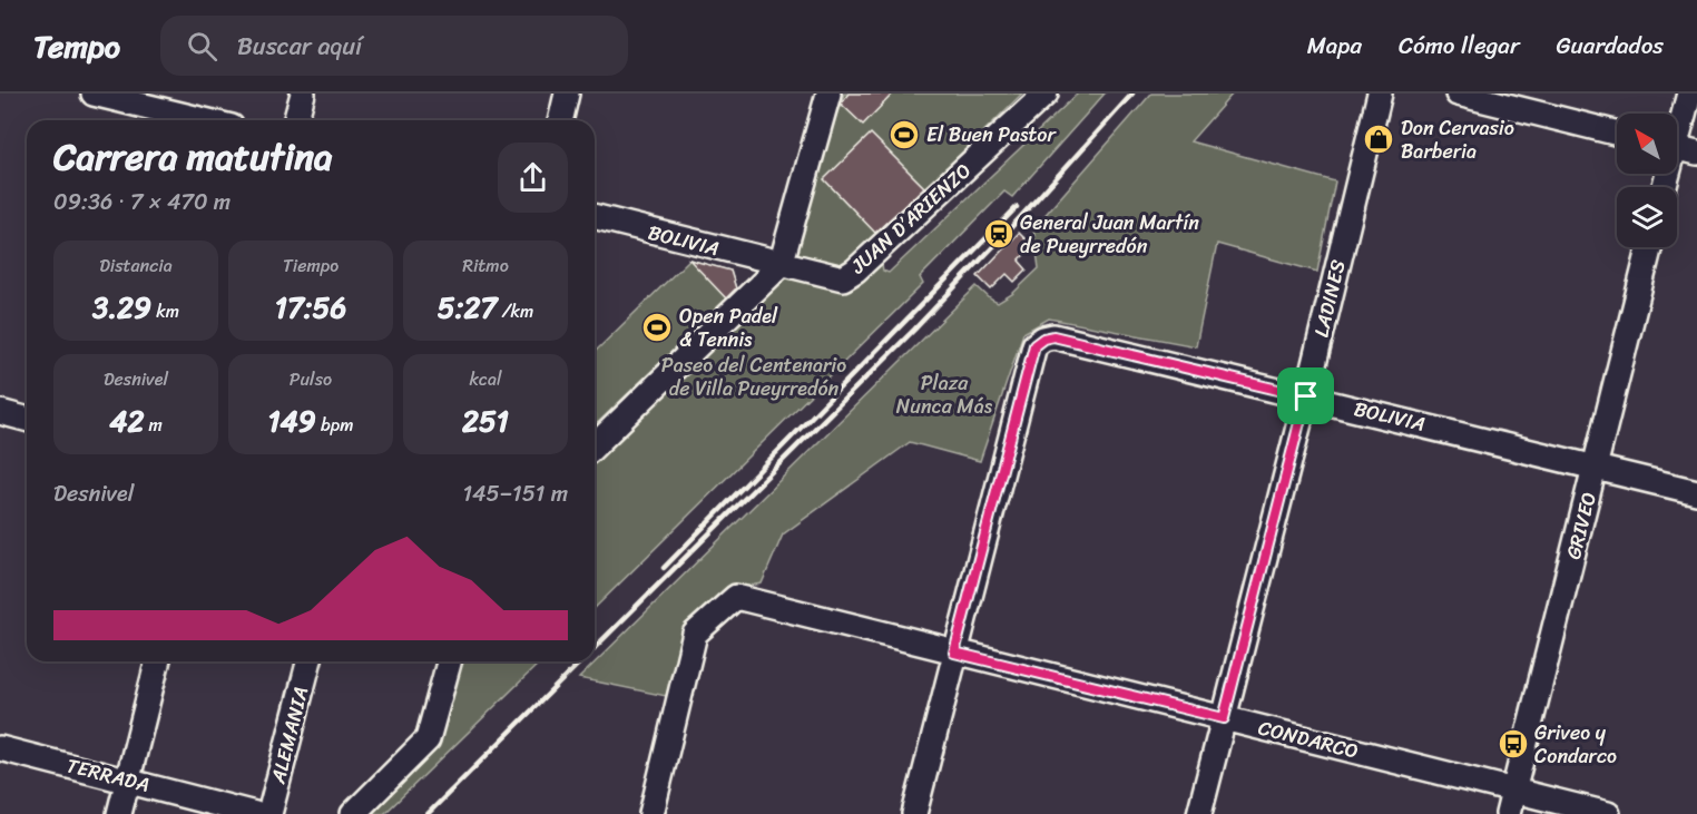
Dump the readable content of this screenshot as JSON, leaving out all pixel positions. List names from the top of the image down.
{
  "streets": {
    "street": [
      "JUAN D’ARIENZO",
      "BOLIVIA",
      "LADINES",
      "GRIVEO",
      "ALEMANIA",
      "CONDARCO",
      "TERRADA"
    ]
  },
  "crossings": [
    ["JUAN D’ARIENZO", "BOLIVIA"],
    ["BOLIVIA", "LADINES"],
    ["BOLIVIA", "GRIVEO"],
    ["BOLIVIA", "CONDARCO"],
    ["LADINES", "CONDARCO"],
    ["GRIVEO", "CONDARCO"]
  ],
  "parks": ["Paseo del Centenario de Villa Pueyrredón", "Plaza Nunca Más"],
  "places": {
    "sports": ["El Buen Pastor", "Open Padel & Tennis"],
    "shop": ["Don Cervasio Barberia"],
    "station": ["General Juan Martín de Pueyrredón"],
    "bus stop": ["Griveo y Condarco"]
  },
  "north": "top left",
  "page": {
    "header": "Tempo",
    "search": "Buscar aquí",
    "nav": ["Mapa", "Cómo llegar", "Guardados"],
    "heading": ["Carrera matutina", "09:36 · 7 × 470 m"],
    "stats": [
      ["Distancia", "3.29 km"],
      ["Tiempo", "17:56"],
      ["Ritmo", "5:27 /km"],
      ["Desnivel", "42 m"],
      ["Pulso", "149 bpm"],
      ["kcal", "251"]
    ],
    "chart": ["Desnivel", "145–151 m"]
  }
}
